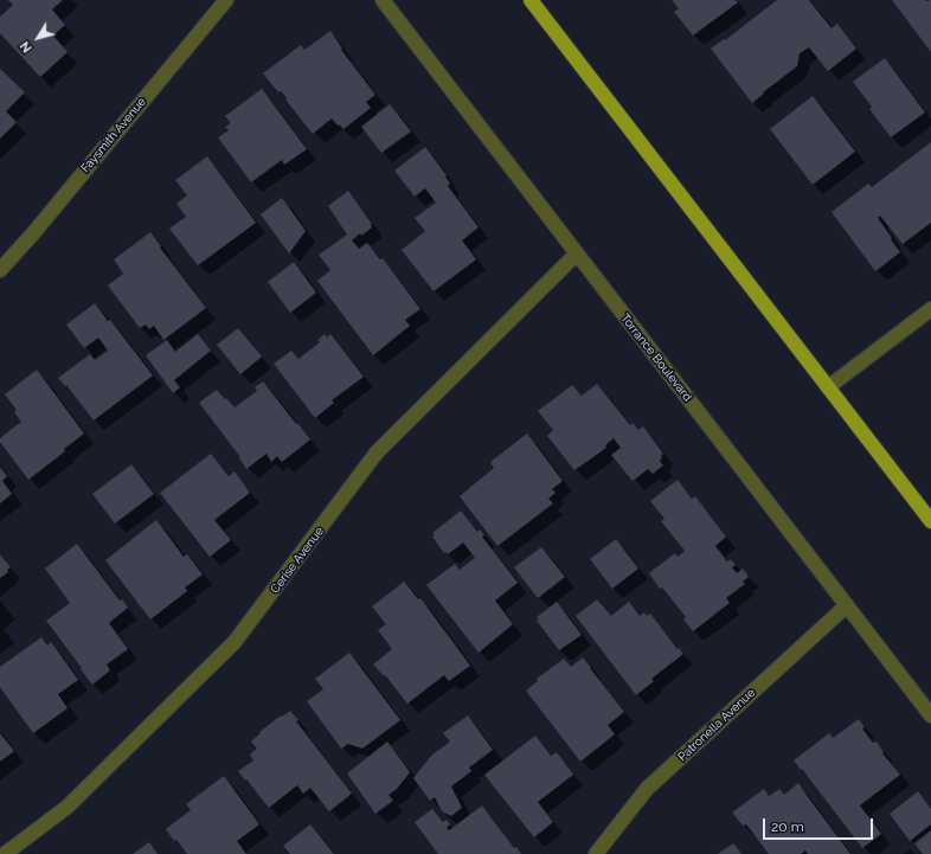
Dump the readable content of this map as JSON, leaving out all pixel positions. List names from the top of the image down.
{
  "streets": {
    "street": [
      "Faysmith Avenue",
      "Torrance Boulevard",
      "Cerise Avenue",
      "Patronella Avenue"
    ]
  },
  "crossings": [
    ["Torrance Boulevard", "Cerise Avenue"],
    ["Torrance Boulevard", "Patronella Avenue"]
  ],
  "scale_bar": "20 m",
  "north": "bottom left"
}
